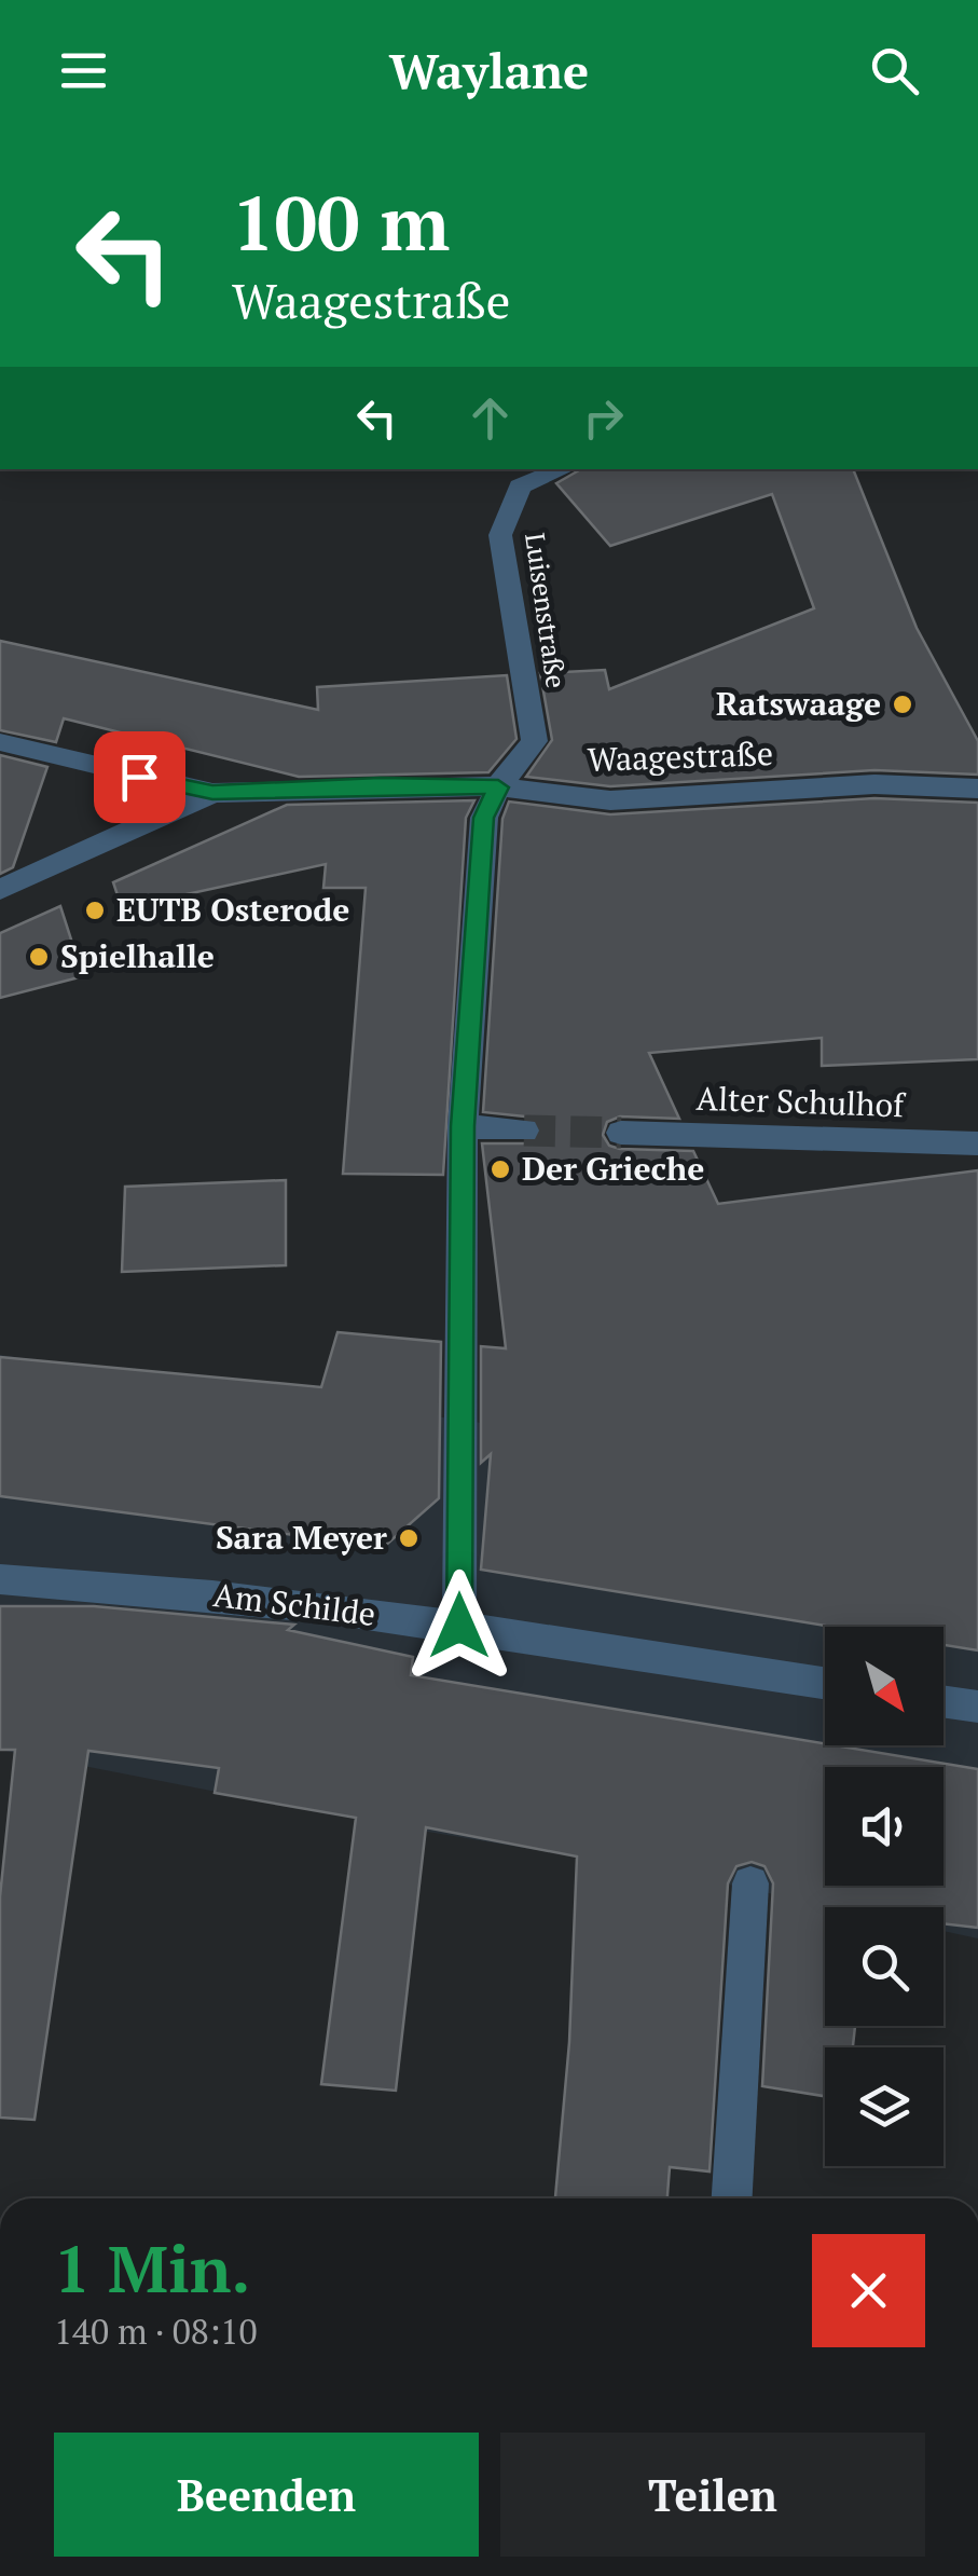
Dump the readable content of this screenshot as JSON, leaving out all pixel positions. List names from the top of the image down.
{
  "streets": {
    "street": [
      "Luisenstraße",
      "Waagestraße",
      "Alter Schulhof",
      "Am Schilde"
    ]
  },
  "crossings": [
    ["Luisenstraße", "Waagestraße"]
  ],
  "places": [
    "Ratswaage",
    "EUTB Osterode",
    "Spielhalle",
    "Der Grieche",
    "Sara Meyer"
  ],
  "north": "bottom right",
  "page": {
    "header": "Waylane",
    "turn": ["100 m", "Waagestraße"],
    "heading": ["1 Min.", "140 m · 08:10"],
    "buttons": ["Beenden", "Teilen"]
  }
}
